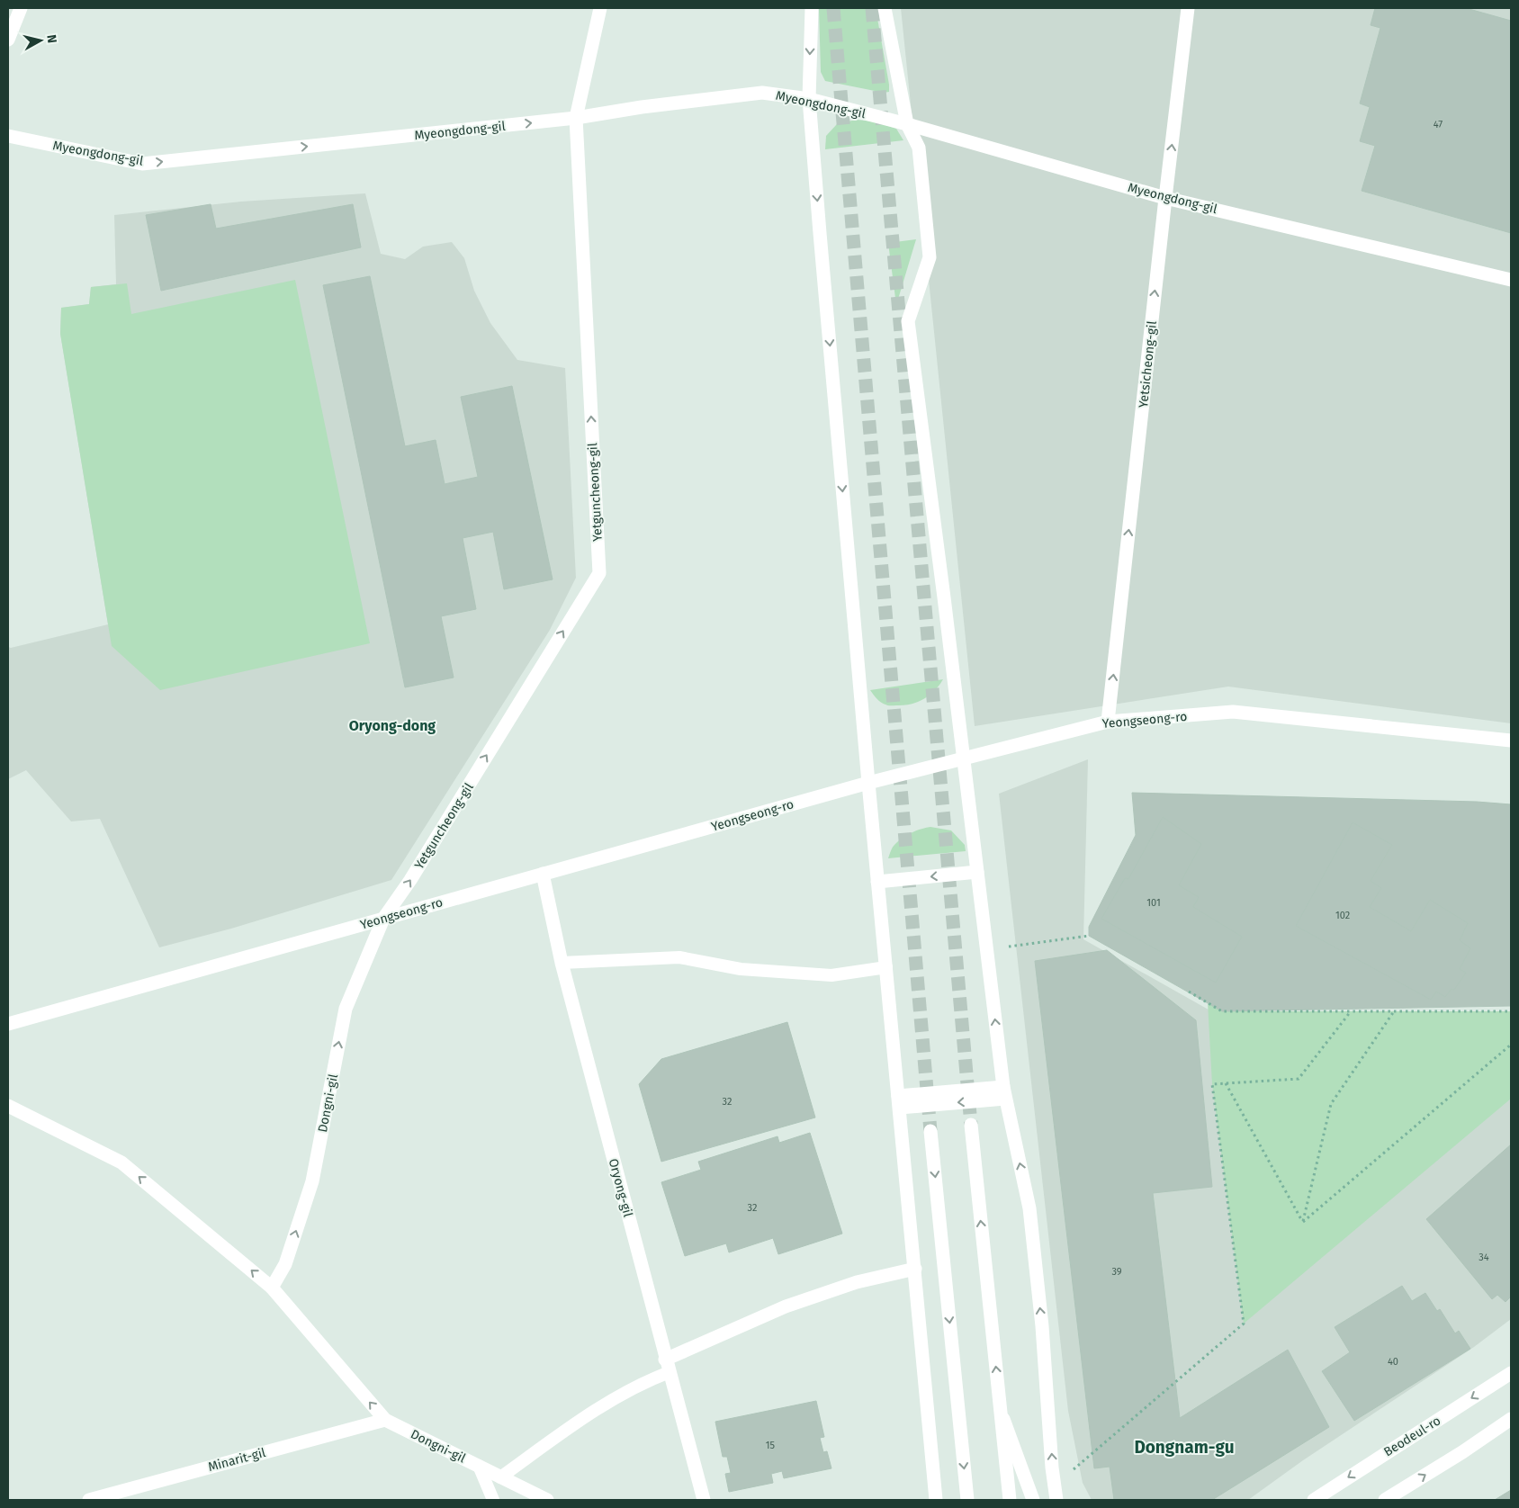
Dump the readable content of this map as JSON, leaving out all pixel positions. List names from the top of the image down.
{
  "streets": {
    "street": [
      "Myeongdong-gil",
      "Yetsicheong-gil",
      "Yetguncheong-gil",
      "Yeongseong-ro",
      "Dongni-gil",
      "Oryong-gil",
      "Beodeul-ro",
      "Minarit-gil"
    ]
  },
  "crossings": [
    ["Myeongdong-gil", "Yetsicheong-gil"],
    ["Myeongdong-gil", "Yetguncheong-gil"],
    ["Yetsicheong-gil", "Yeongseong-ro"],
    ["Yetguncheong-gil", "Yeongseong-ro"],
    ["Yetguncheong-gil", "Dongni-gil"],
    ["Yeongseong-ro", "Dongni-gil"],
    ["Yeongseong-ro", "Oryong-gil"],
    ["Dongni-gil", "Minarit-gil"]
  ],
  "one_way": [
    "Myeongdong-gil",
    "Yetsicheong-gil",
    "Yetguncheong-gil",
    "Dongni-gil"
  ],
  "districts": ["Oryong-dong", "Dongnam-gu"],
  "house_numbers": [
    "47",
    "101",
    "102",
    "32",
    "32",
    "34",
    "39",
    "40",
    "15"
  ],
  "north": "right"
}
